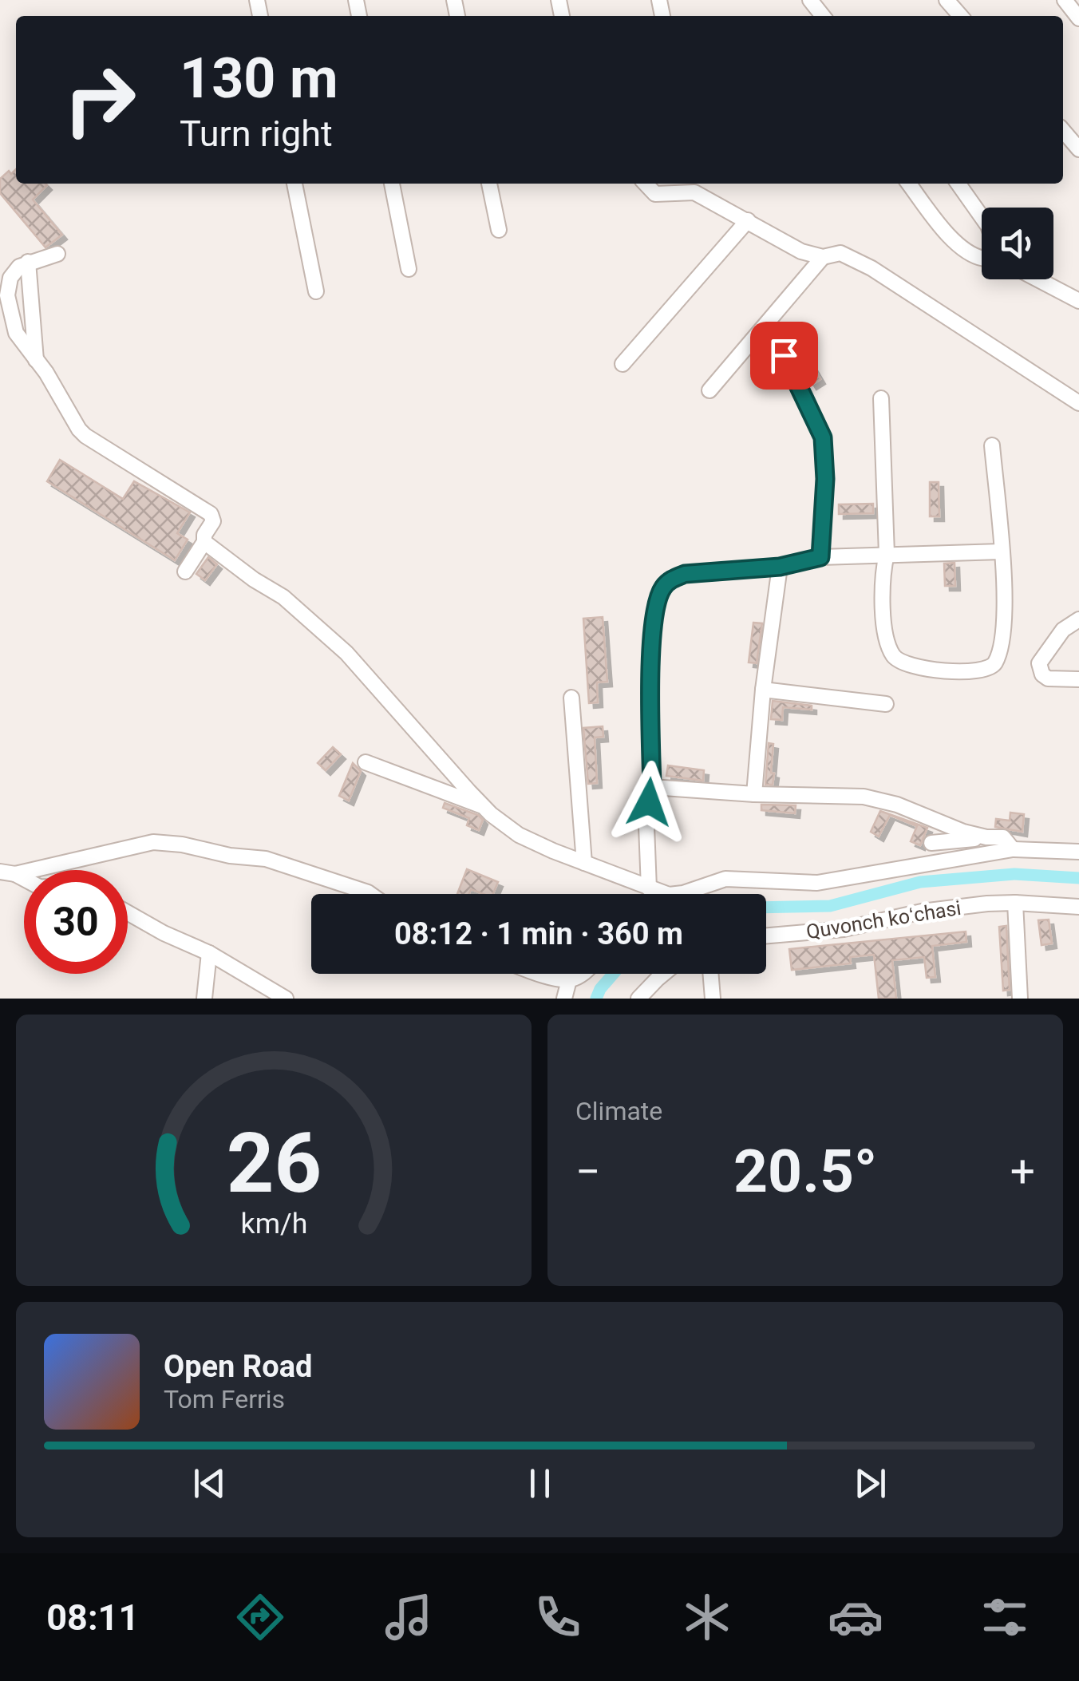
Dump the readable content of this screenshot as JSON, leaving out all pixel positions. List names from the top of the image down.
{
  "streets": {
    "street": ["Quvonch koʻchasi"]
  },
  "page": {
    "turn": ["130 m", "Turn right"],
    "limit": "30",
    "trip": "08:12 · 1 min · 360 m",
    "tile": "Climate",
    "heat": ["−", "20.5°", "+"],
    "song": ["Open Road", "Tom Ferris"],
    "tabs": "08:11",
    "gauge": ["26", "km/h"]
  }
}
